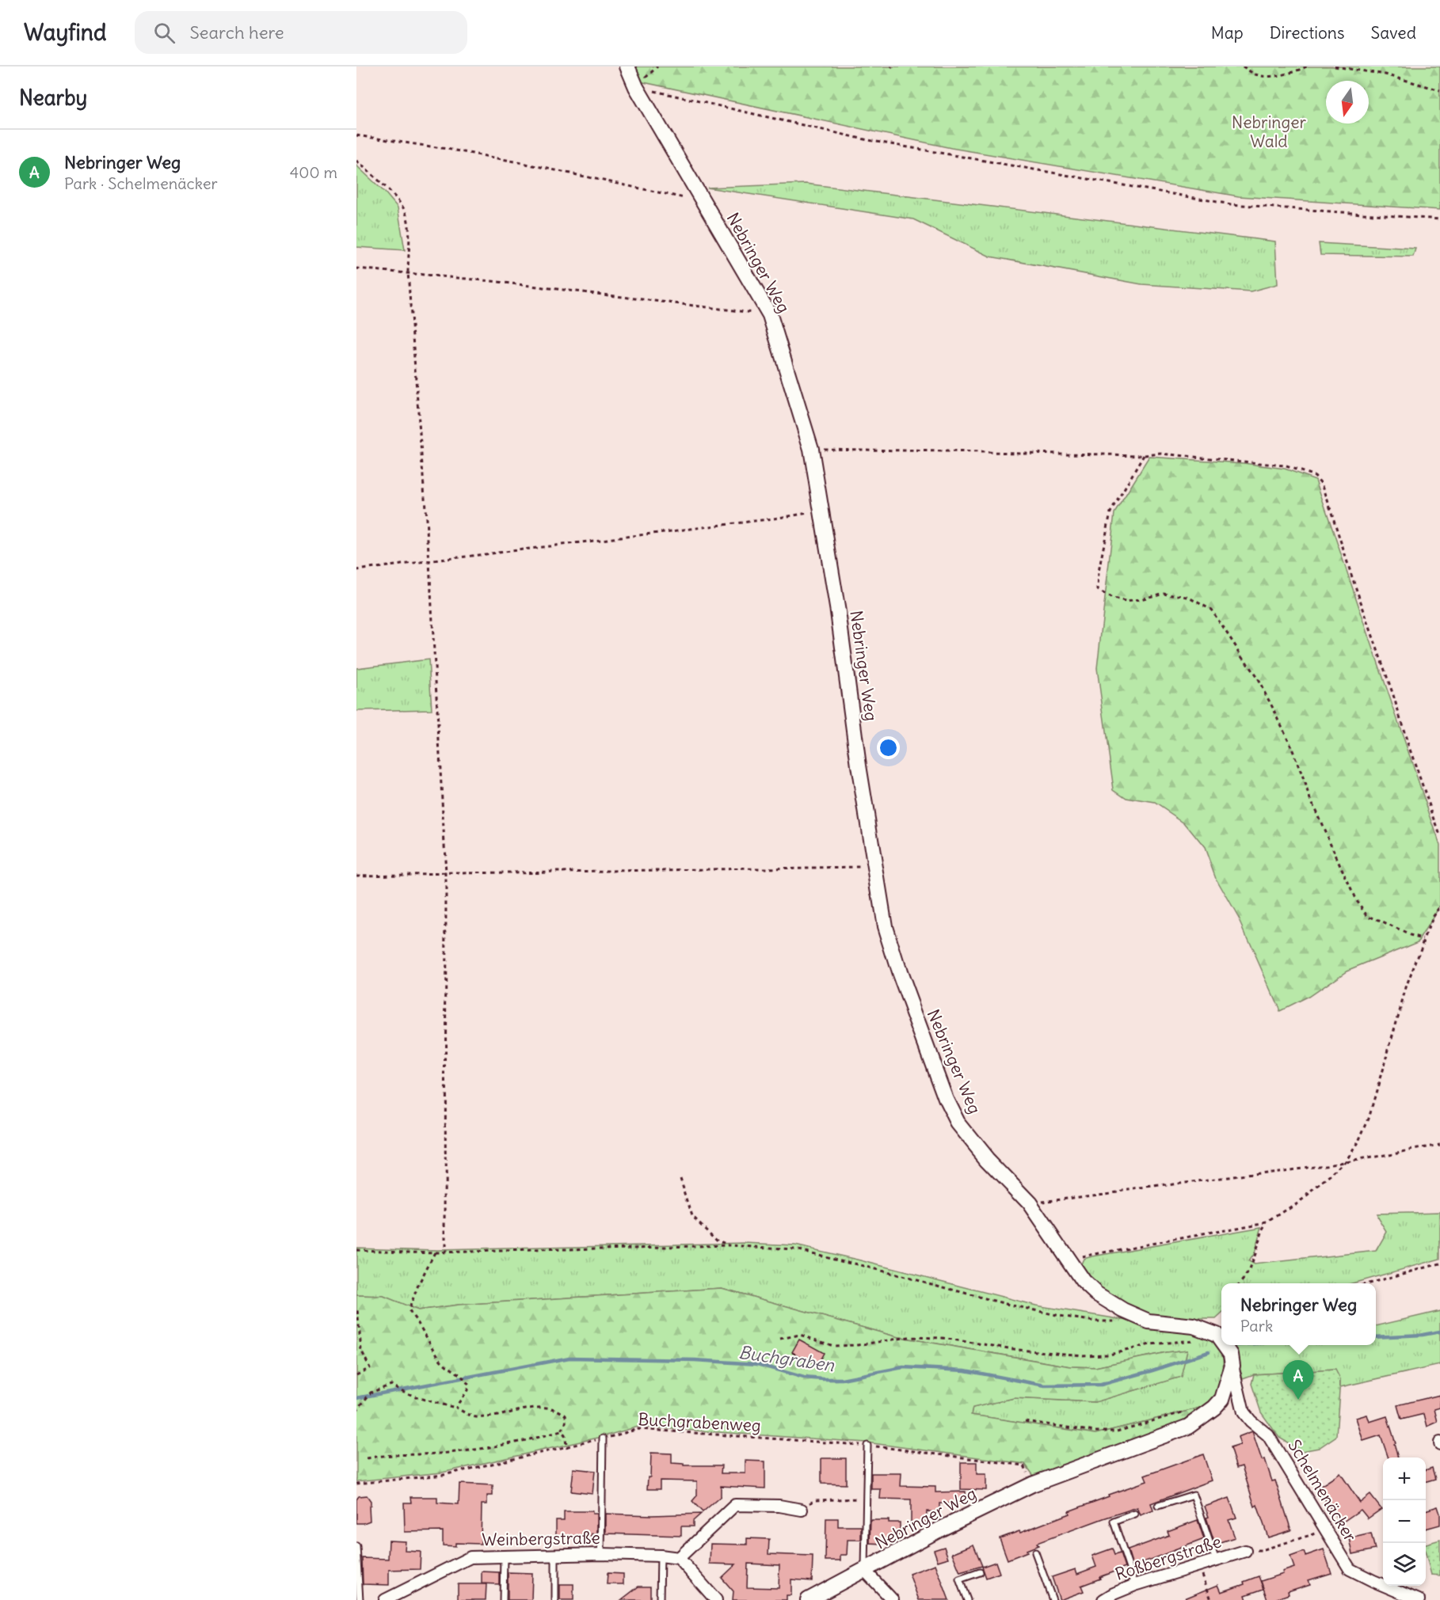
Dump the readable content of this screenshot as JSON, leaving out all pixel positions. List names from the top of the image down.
{
  "streets": {
    "street": [
      "Nebringer Weg",
      "Schelmenäcker",
      "Weinbergstraße",
      "Roßbergstraße"
    ],
    "path": ["Buchgrabenweg"]
  },
  "crossings": [
    ["Nebringer Weg", "Buchgrabenweg"],
    ["Nebringer Weg", "Schelmenäcker"]
  ],
  "water": ["Buchgraben"],
  "parks": ["Nebringer Wald"],
  "north": "bottom",
  "page": {
    "header": "Wayfind",
    "search": "Search here",
    "nav": ["Map", "Directions", "Saved"],
    "heading": "Nearby",
    "list": [
      {
        "mark": "A",
        "name": "Nebringer Weg",
        "note": "Park · Schelmenäcker",
        "value": "400 m"
      }
    ],
    "popup": ["Nebringer Weg", "Park"],
    "pins": "A",
    "map_buttons": ["+", "−"]
  }
}
